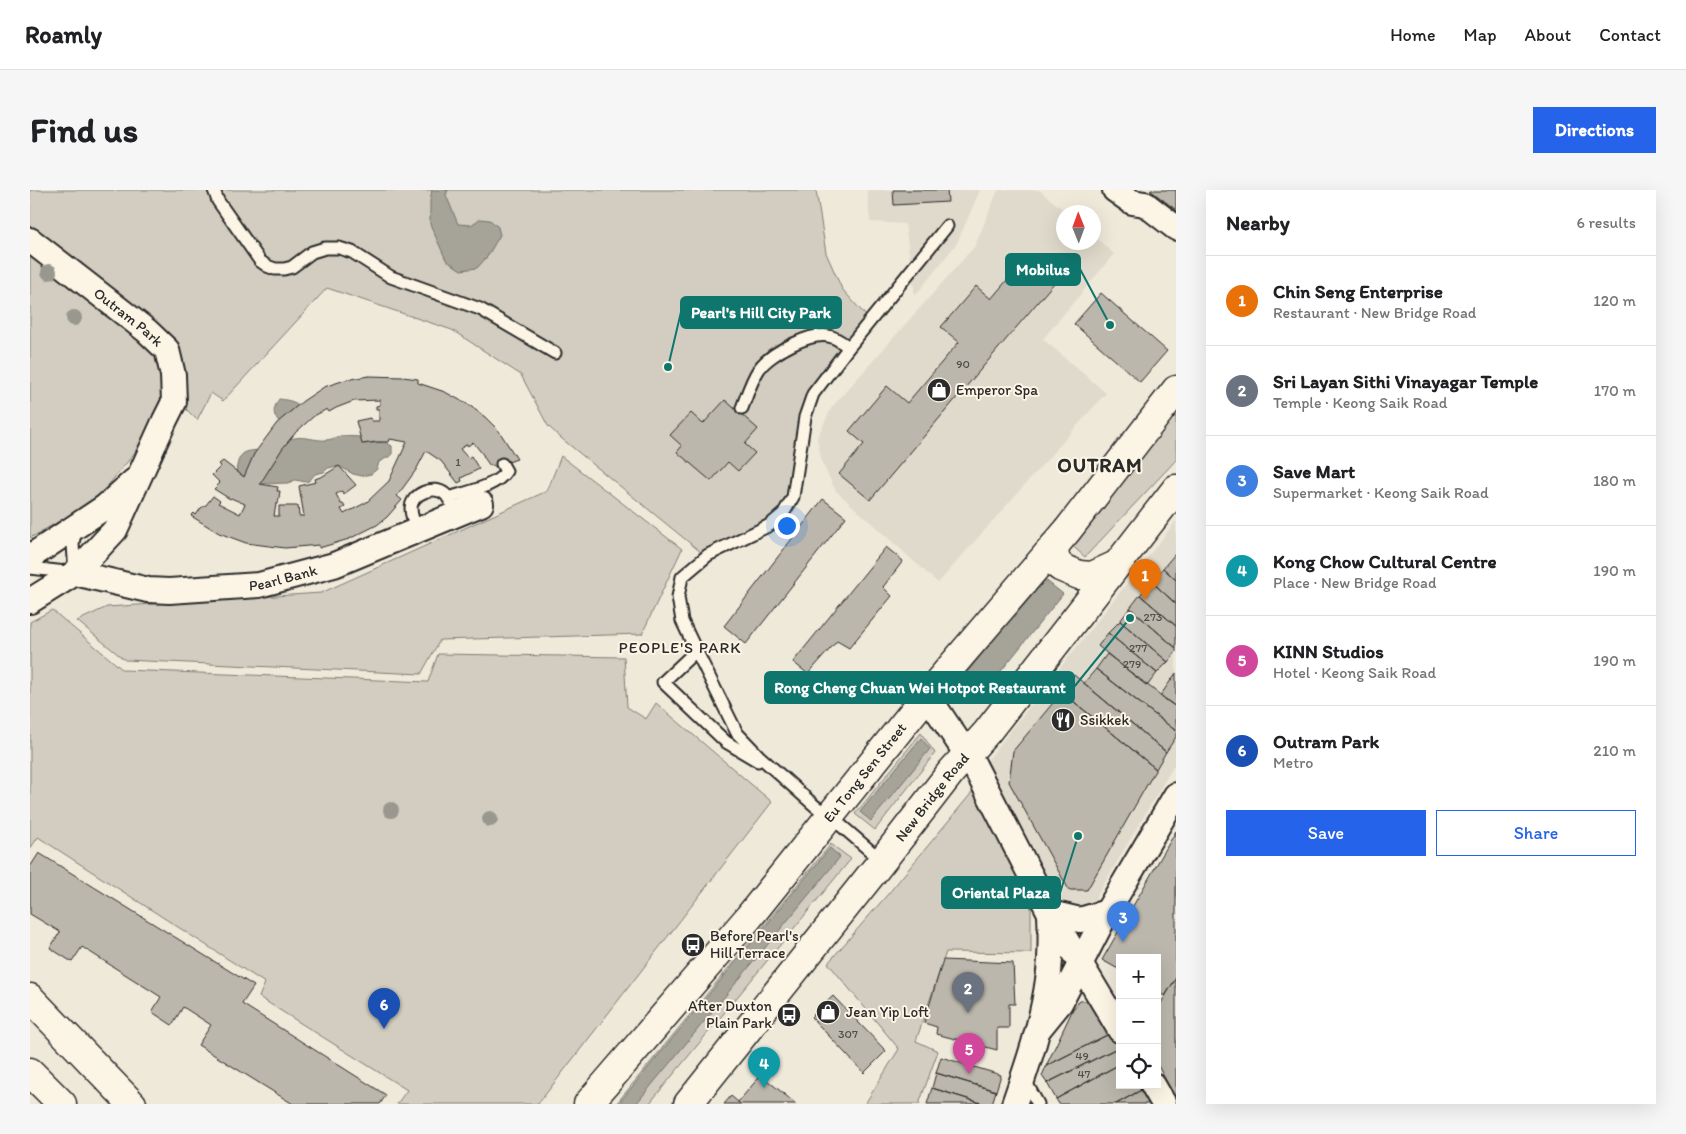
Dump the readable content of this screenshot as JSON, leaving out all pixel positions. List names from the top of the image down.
{
  "streets": {
    "main road": ["Eu Tong Sen Street", "New Bridge Road"],
    "street": ["Outram Park", "Pearl Bank"]
  },
  "crossings": [
    ["Outram Park", "Pearl Bank"]
  ],
  "districts": ["OUTRAM", "PEOPLE'S PARK"],
  "places": {
    "other": [
      "Mobilus",
      "Pearl's Hill City Park",
      "Rong Cheng Chuan Wei Hotpot Restaurant",
      "Oriental Plaza"
    ],
    "shop": ["Emperor Spa", "Jean Yip Loft"],
    "restaurant": ["Ssikkek"],
    "bus stop": ["Before Pearl's Hill Terrace", "After Duxton Plain Park"]
  },
  "house_numbers": [
    "90",
    "1",
    "273",
    "277",
    "279",
    "307",
    "49",
    "47"
  ],
  "north": "top",
  "page": {
    "header": "Roamly",
    "nav": [
      "Home",
      "Map",
      "About",
      "Contact"
    ],
    "buttons": [
      "Directions",
      ["Save", "Share"]
    ],
    "title": "Find us",
    "heading": ["Nearby", "6 results"],
    "list": [
      {
        "mark": "1",
        "name": "Chin Seng Enterprise",
        "note": "Restaurant · New Bridge Road",
        "value": "120 m"
      },
      {
        "mark": "2",
        "name": "Sri Layan Sithi Vinayagar Temple",
        "note": "Temple · Keong Saik Road",
        "value": "170 m"
      },
      {
        "mark": "3",
        "name": "Save Mart",
        "note": "Supermarket · Keong Saik Road",
        "value": "180 m"
      },
      {
        "mark": "4",
        "name": "Kong Chow Cultural Centre",
        "note": "Place · New Bridge Road",
        "value": "190 m"
      },
      {
        "mark": "5",
        "name": "KINN Studios",
        "note": "Hotel · Keong Saik Road",
        "value": "190 m"
      },
      {
        "mark": "6",
        "name": "Outram Park",
        "note": "Metro",
        "value": "210 m"
      }
    ],
    "pins": [
      "1",
      "3",
      "2",
      "6",
      "5",
      "4"
    ],
    "map_buttons": ["+", "−"]
  }
}
